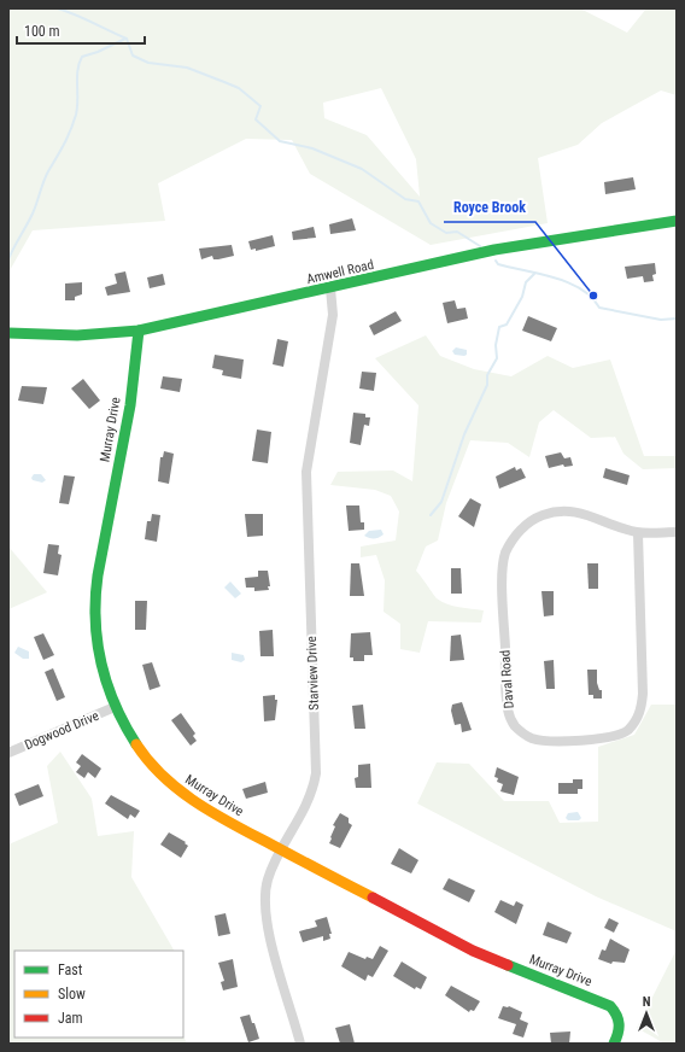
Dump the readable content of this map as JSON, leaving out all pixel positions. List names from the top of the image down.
{
  "streets": {
    "street": [
      "Amwell Road",
      "Murray Drive",
      "Starview Drive",
      "Daval Road",
      "Dogwood Drive"
    ]
  },
  "crossings": [
    ["Amwell Road", "Murray Drive"],
    ["Amwell Road", "Starview Drive"],
    ["Murray Drive", "Starview Drive"],
    ["Murray Drive", "Dogwood Drive"]
  ],
  "places": ["Royce Brook"],
  "legend": ["Fast", "Slow", "Jam"],
  "scale_bar": "100 m",
  "north": "top"
}
